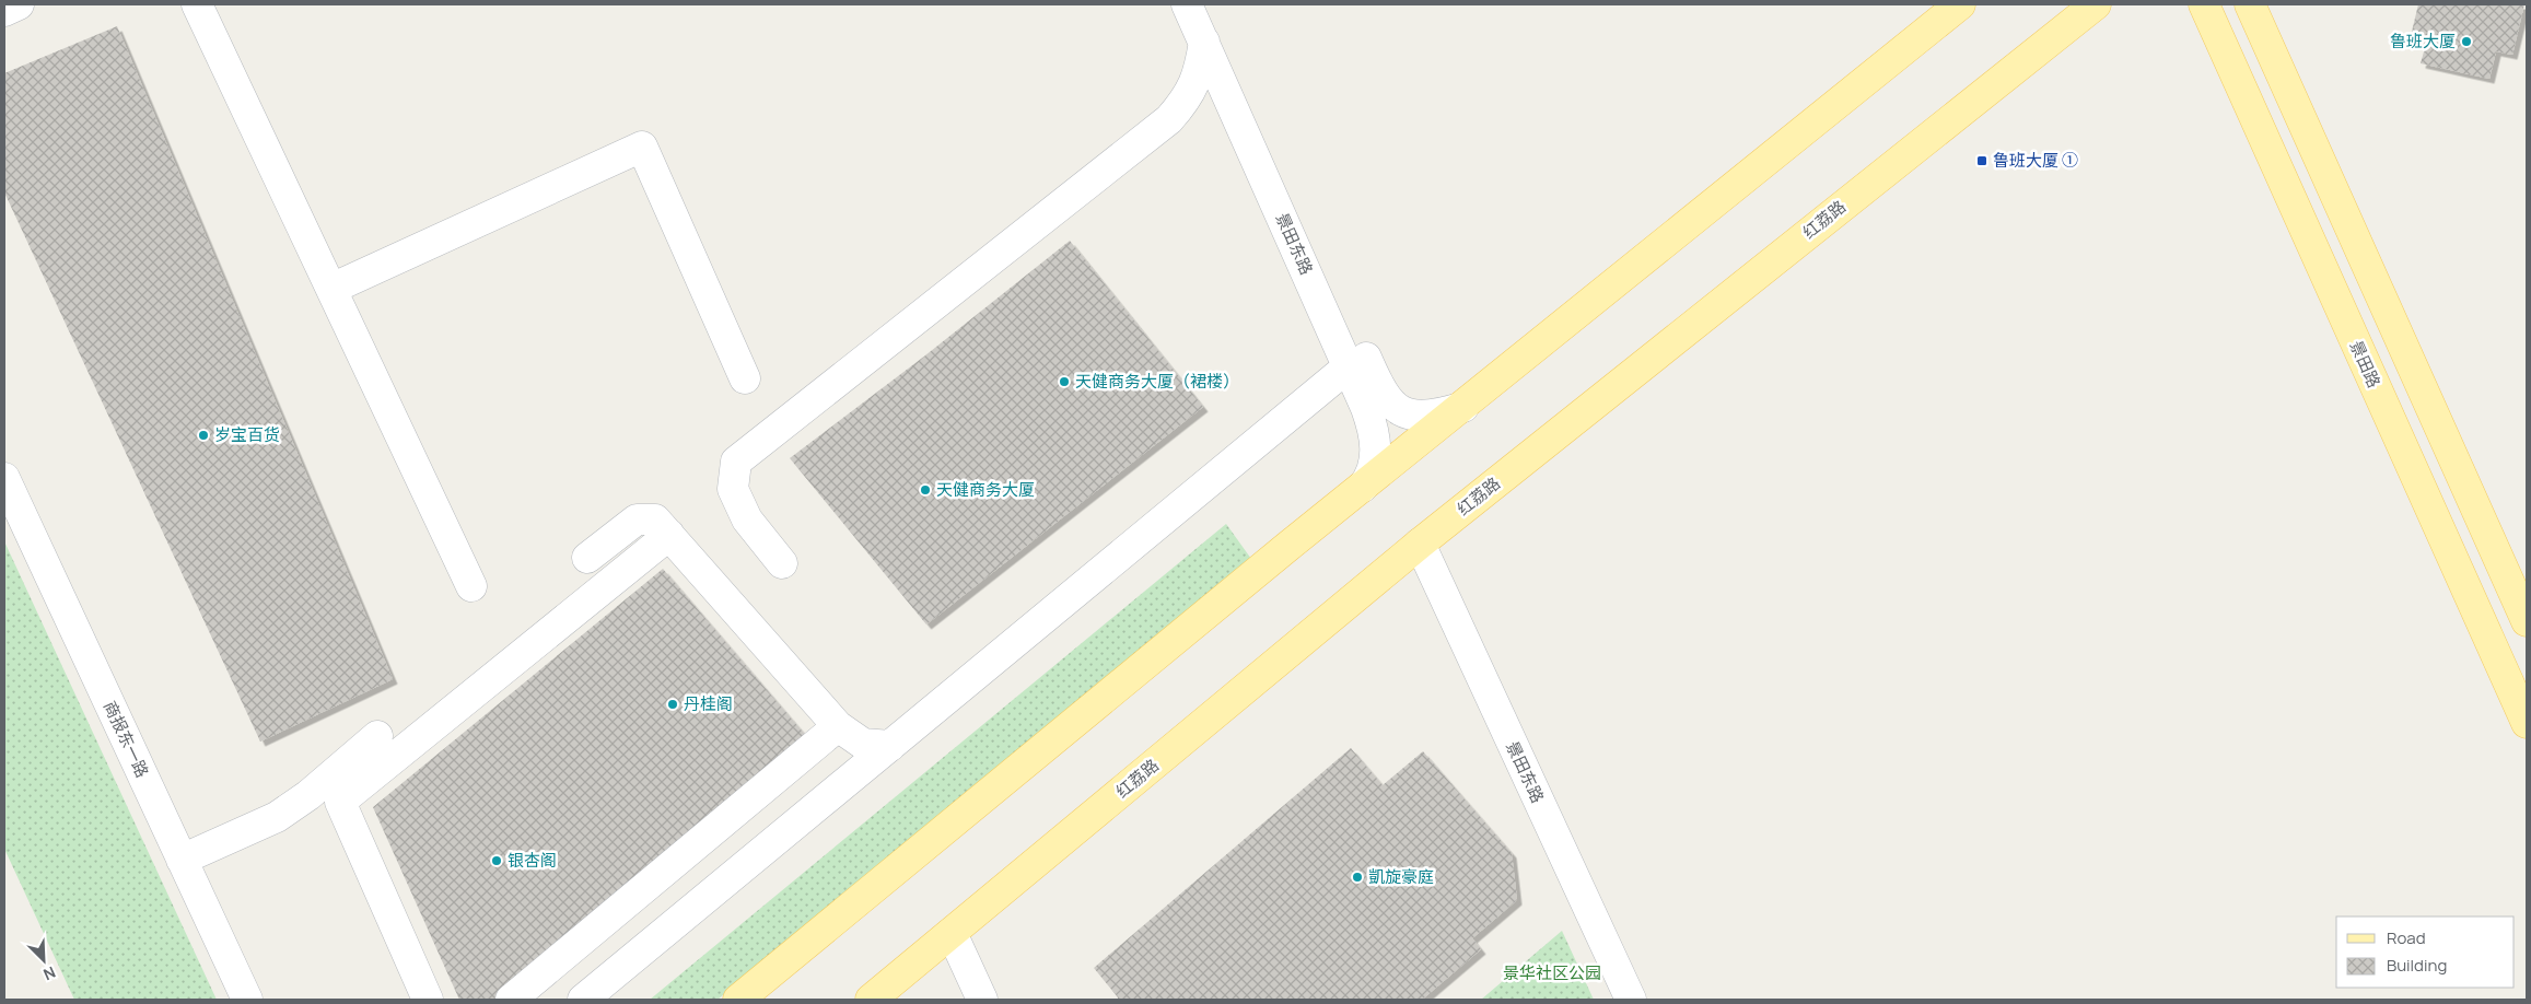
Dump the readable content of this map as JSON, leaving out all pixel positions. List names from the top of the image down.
{
  "streets": {
    "main road": ["红荔路", "景田路"],
    "street": ["景田东路", "商报东一路"]
  },
  "crossings": [
    ["红荔路", "景田东路"]
  ],
  "parks": ["景华社区公园"],
  "places": {
    "other": [
      "鲁班大厦",
      "天健商务大厦（裙楼）",
      "岁宝百货",
      "天健商务大厦",
      "丹桂阁",
      "银杏阁",
      "凱旋豪庭"
    ],
    "transit": ["鲁班大厦 ①"]
  },
  "legend": ["Road", "Building"],
  "north": "bottom right"
}
